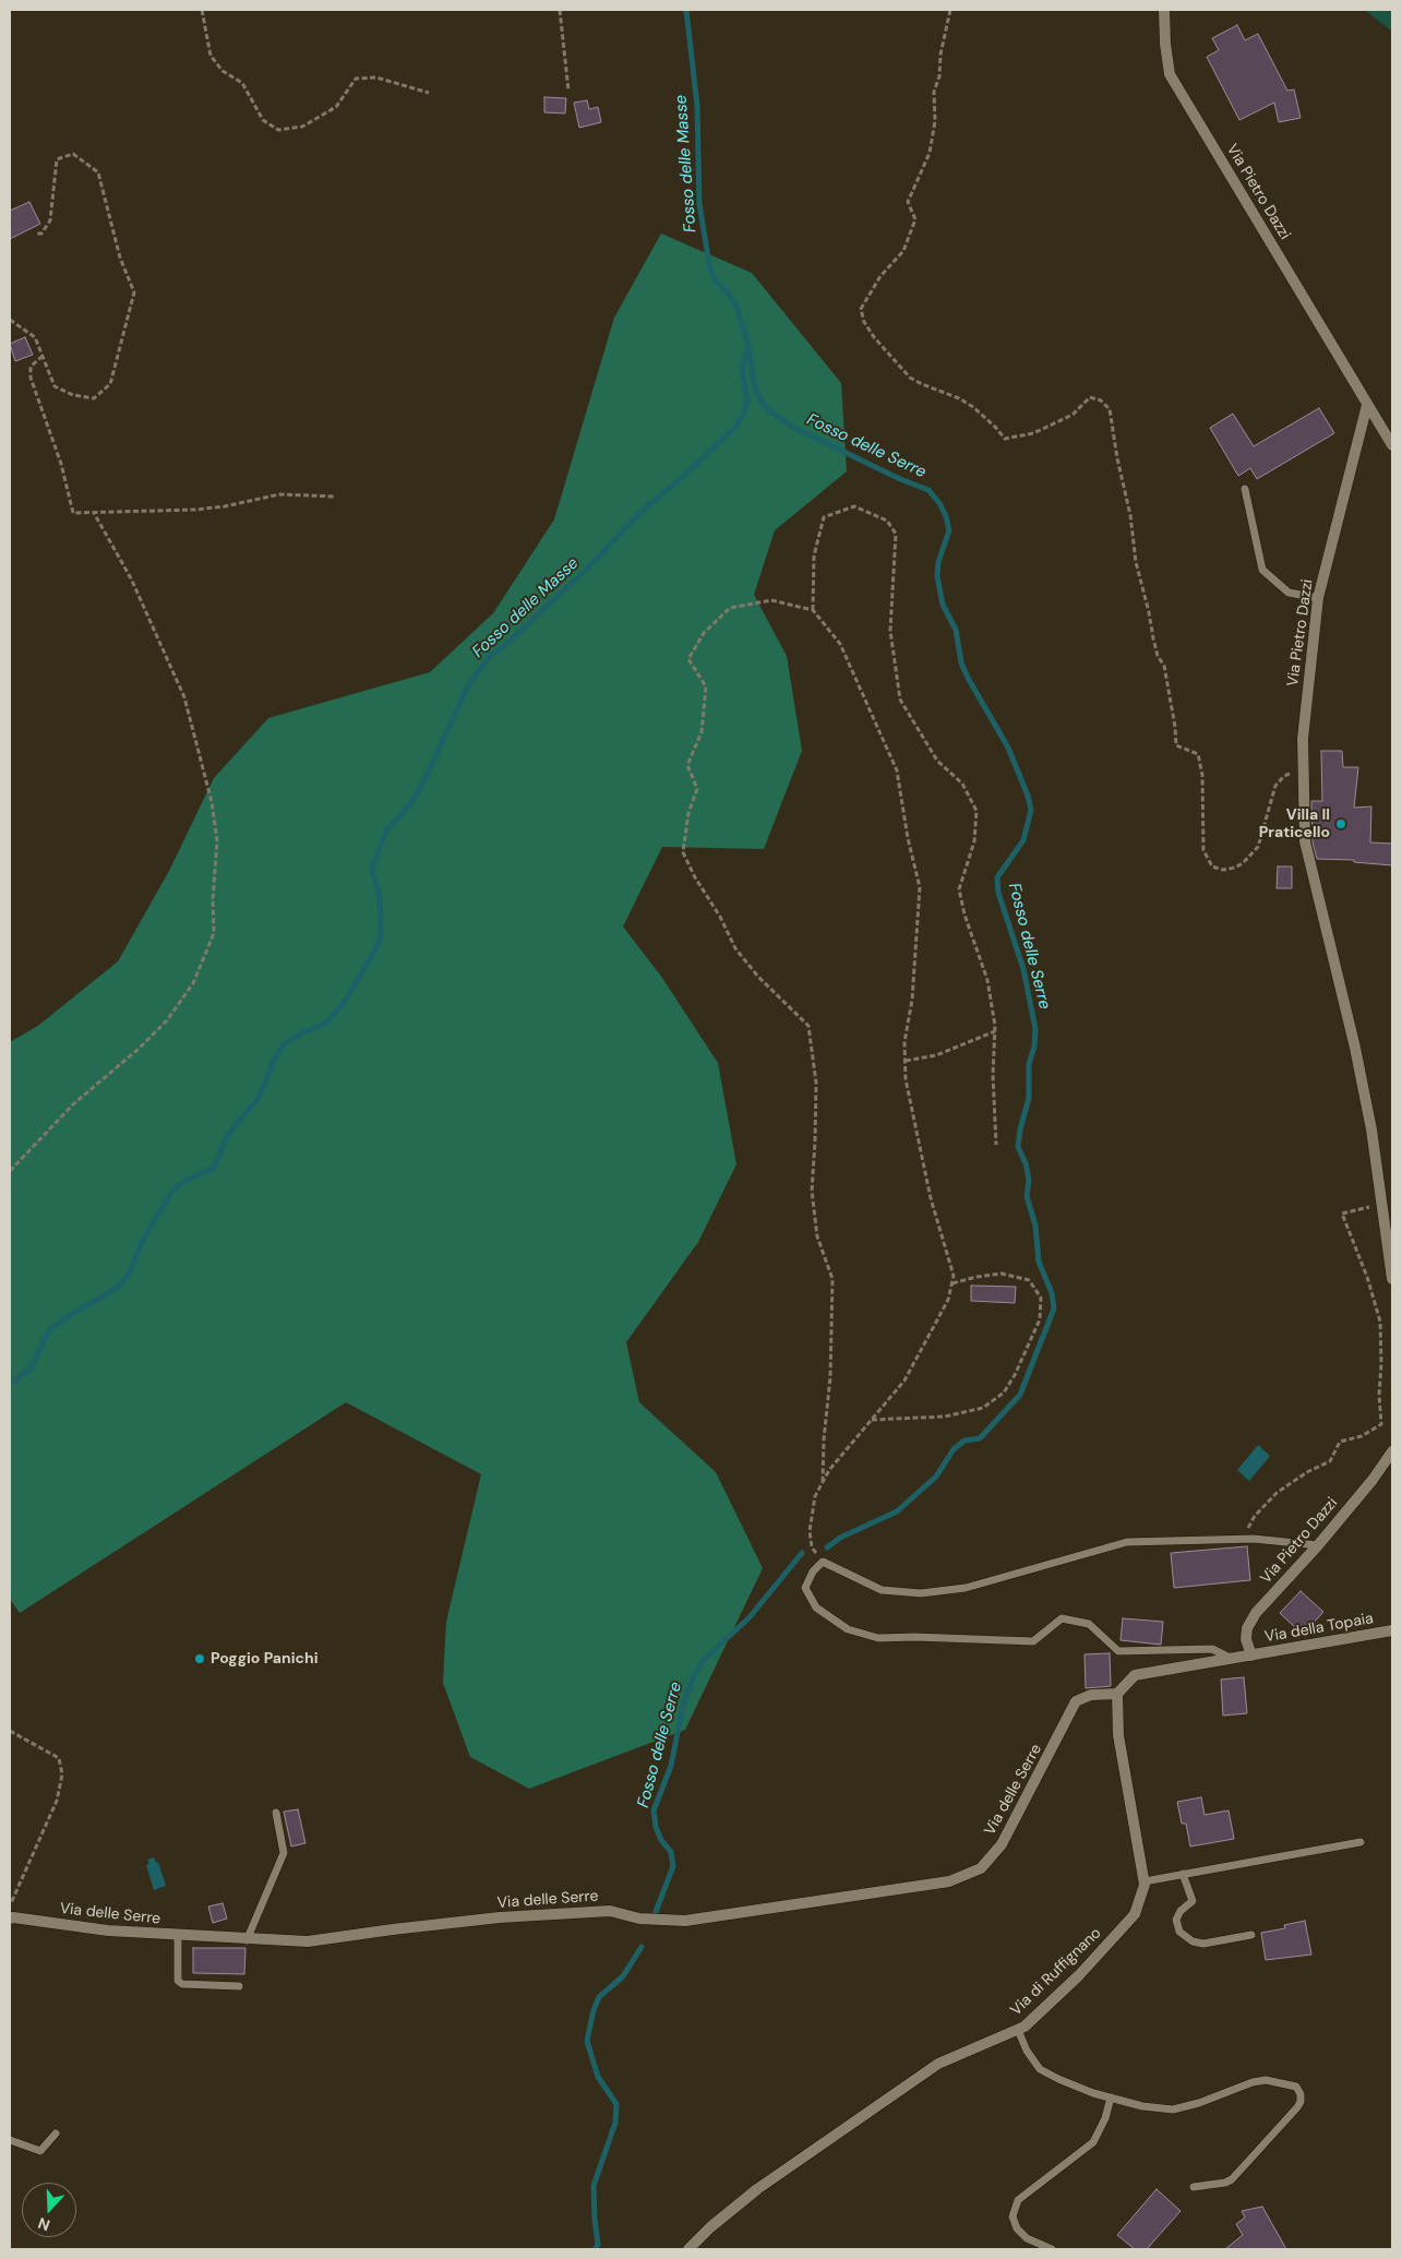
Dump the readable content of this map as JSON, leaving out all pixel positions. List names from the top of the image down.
{
  "streets": {
    "street": [
      "Via Pietro Dazzi",
      "Via della Topaia",
      "Via delle Serre",
      "Via di Ruffignano"
    ]
  },
  "crossings": [
    ["Via Pietro Dazzi", "Via della Topaia"],
    ["Via delle Serre", "Via di Ruffignano"]
  ],
  "water": ["Fosso delle Masse", "Fosso delle Serre"],
  "places": ["Villa Il Praticello", "Poggio Panichi"],
  "north": "bottom"
}
